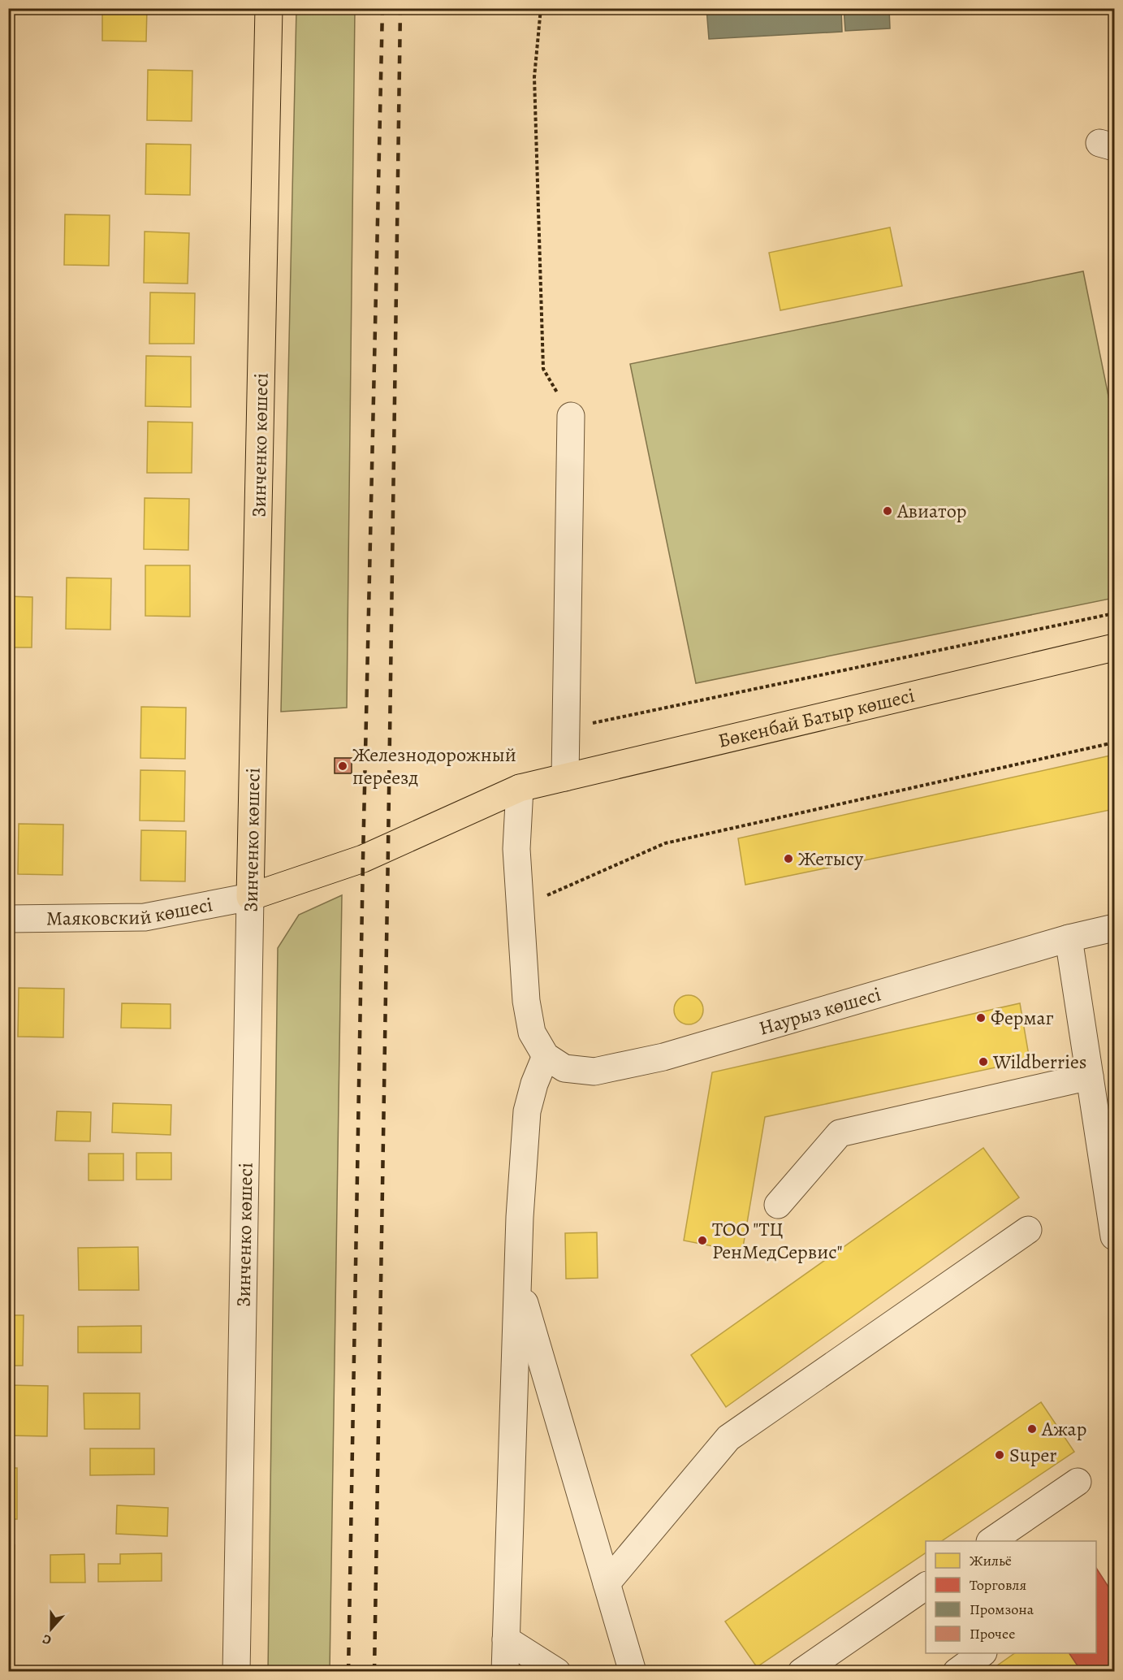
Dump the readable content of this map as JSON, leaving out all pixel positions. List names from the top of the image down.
{
  "streets": {
    "main road": ["Зинченко көшесі", "Бөкенбай Батыр көшесі"],
    "street": ["Маяковский көшесі", "Наурыз көшесі"]
  },
  "crossings": [
    ["Зинченко көшесі", "Бөкенбай Батыр көшесі"],
    ["Зинченко көшесі", "Маяковский көшесі"],
    ["Бөкенбай Батыр көшесі", "Маяковский көшесі"],
    ["Бөкенбай Батыр көшесі", "Наурыз көшесі"]
  ],
  "places": [
    "Авиатор",
    "Железнодорожный переезд",
    "Жетысу",
    "Фермаг",
    "Wildberries",
    "ТОО \"ТЦ РенМедСервис\"",
    "Ажар",
    "Super"
  ],
  "legend": [
    "Жильё",
    "Торговля",
    "Промзона",
    "Прочее"
  ],
  "north": "bottom"
}
